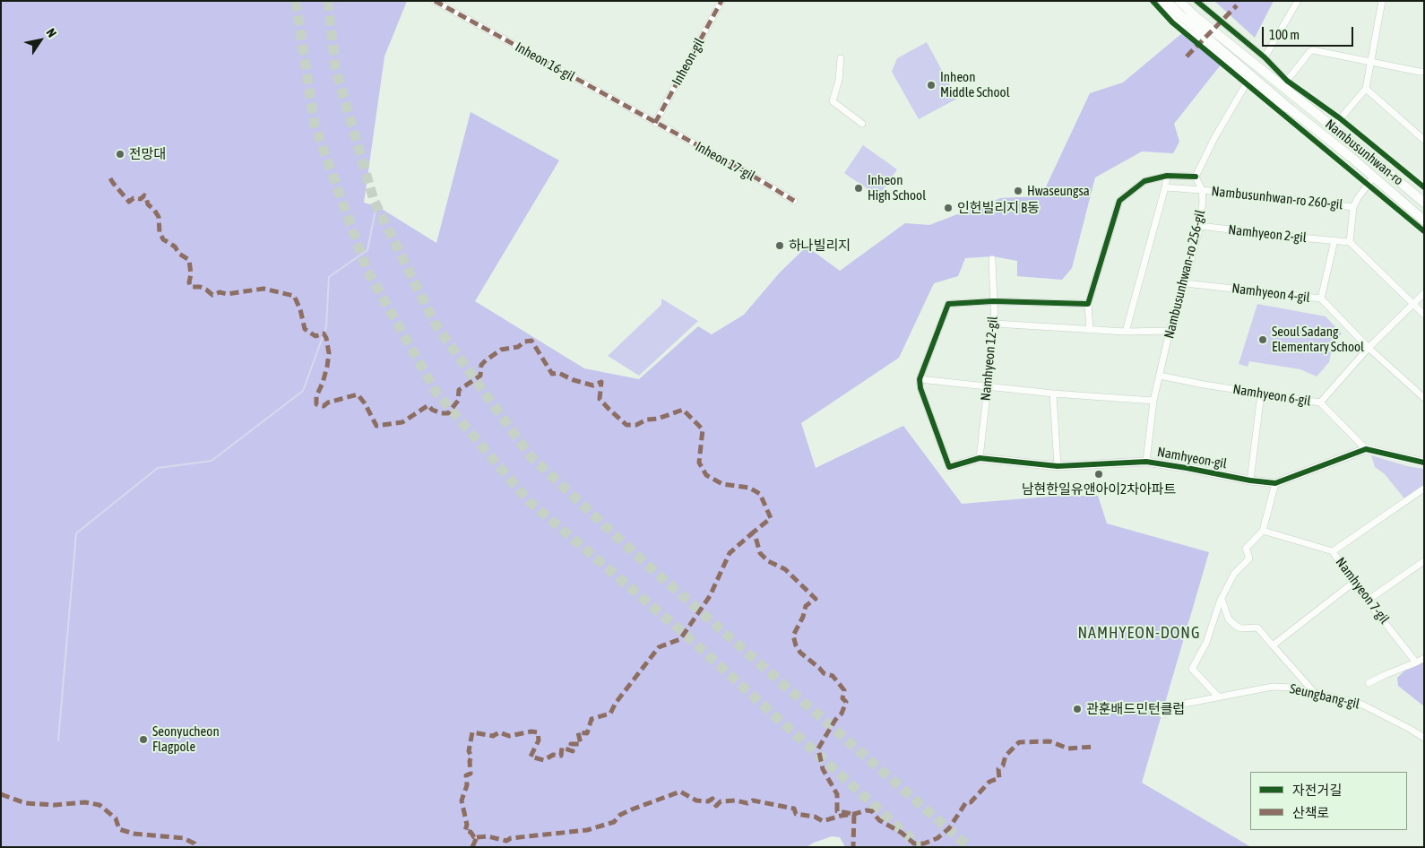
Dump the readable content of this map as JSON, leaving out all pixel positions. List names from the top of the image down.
{
  "streets": {
    "main road": ["Nambusunhwan-ro"],
    "street": [
      "Inheon 16-gil",
      "Inheon-gil",
      "Inheon 17-gil",
      "Nambusunhwan-ro 260-gil",
      "Namhyeon 2-gil",
      "Nambusunhwan-ro 256-gil",
      "Namhyeon 4-gil",
      "Namhyeon 12-gil",
      "Namhyeon 6-gil",
      "Namhyeon-gil",
      "Namhyeon 7-gil",
      "Seungbang-gil"
    ]
  },
  "crossings": [
    ["Inheon 16-gil", "Inheon-gil"],
    ["Inheon 16-gil", "Inheon 17-gil"],
    ["Inheon-gil", "Inheon 17-gil"],
    ["Nambusunhwan-ro", "Nambusunhwan-ro 260-gil"],
    ["Nambusunhwan-ro 260-gil", "Namhyeon 2-gil"],
    ["Nambusunhwan-ro 260-gil", "Nambusunhwan-ro 256-gil"],
    ["Namhyeon 2-gil", "Nambusunhwan-ro 256-gil"],
    ["Nambusunhwan-ro 256-gil", "Namhyeon 4-gil"],
    ["Nambusunhwan-ro 256-gil", "Namhyeon 6-gil"],
    ["Nambusunhwan-ro 256-gil", "Namhyeon-gil"],
    ["Namhyeon 12-gil", "Namhyeon-gil"],
    ["Namhyeon 6-gil", "Namhyeon-gil"]
  ],
  "districts": ["NAMHYEON-DONG"],
  "places": [
    "Inheon Middle School",
    "전망대",
    "Inheon High School",
    "Hwaseungsa",
    "인헌빌리지 B동",
    "하나빌리지",
    "Seoul Sadang Elementary School",
    "남현한일유앤아이2차아파트",
    "관훈배드민턴클럽",
    "Seonyucheon Flagpole"
  ],
  "legend": ["자전거길", "산책로"],
  "scale_bar": "100 m",
  "north": "top right"
}
